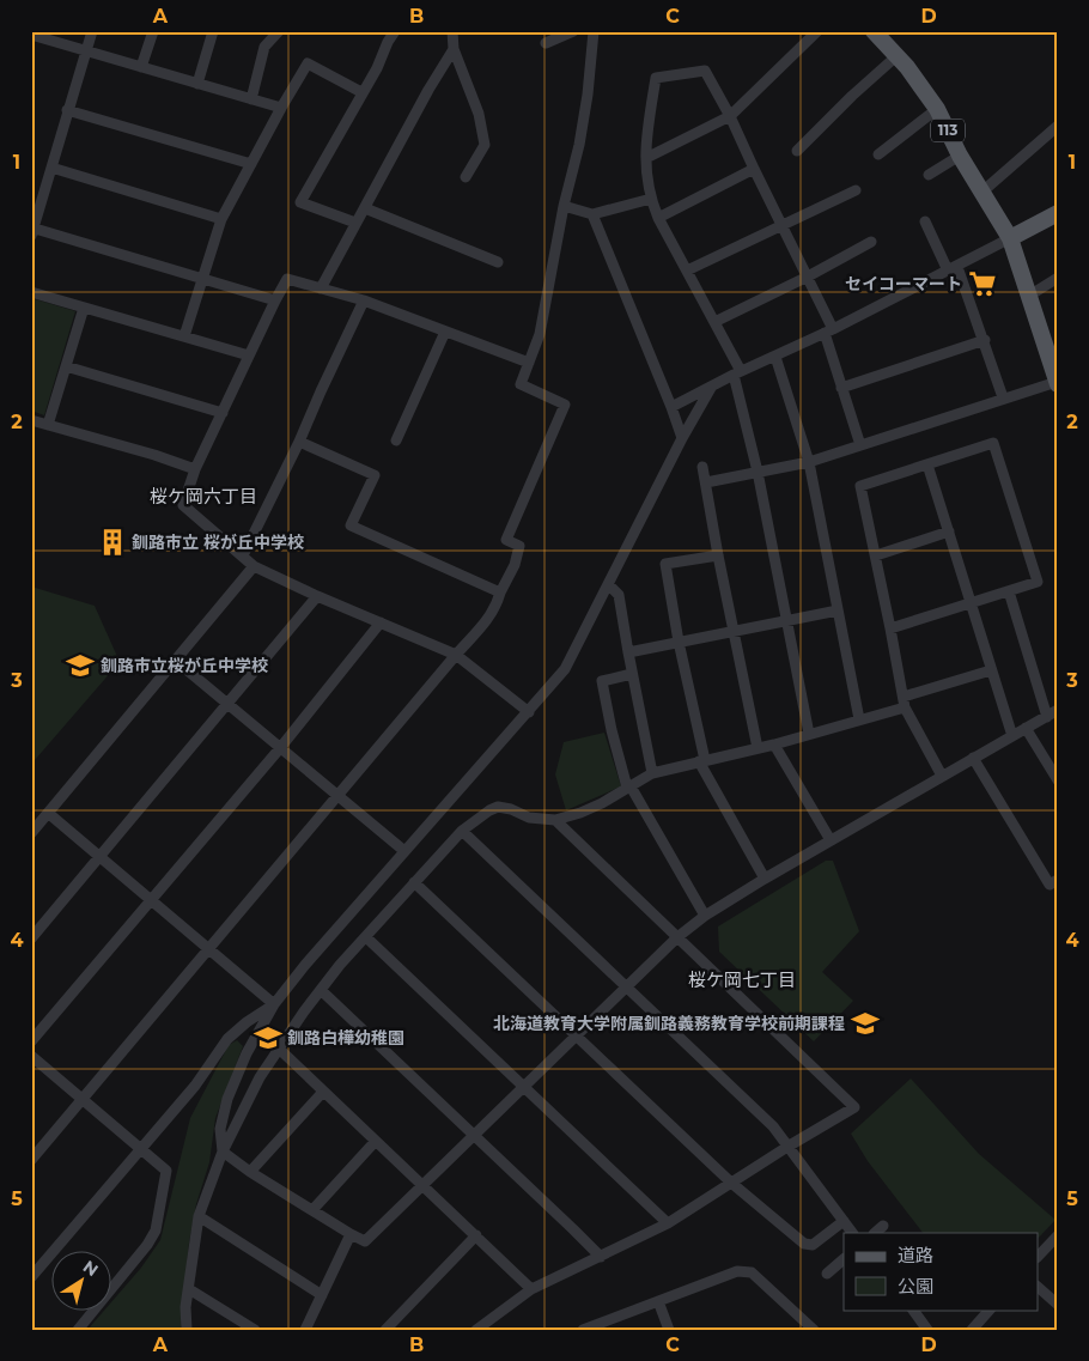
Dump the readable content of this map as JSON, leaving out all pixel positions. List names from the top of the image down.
{
  "streets": {
    "main road": ["113"]
  },
  "districts": ["桜ケ岡六丁目", "桜ケ岡七丁目"],
  "places": {
    "supermarket": ["セイコーマート"],
    "building": ["釧路市立 桜が丘中学校"],
    "school or university": ["釧路市立桜が丘中学校", "北海道教育大学附属釧路義務教育学校前期課程", "釧路白樺幼稚園"]
  },
  "legend": ["道路", "公園"],
  "north": "top right",
  "grid": {
    "columns": [
      "A",
      "B",
      "C",
      "D"
    ],
    "rows": [
      "1",
      "2",
      "3",
      "4",
      "5"
    ]
  }
}
